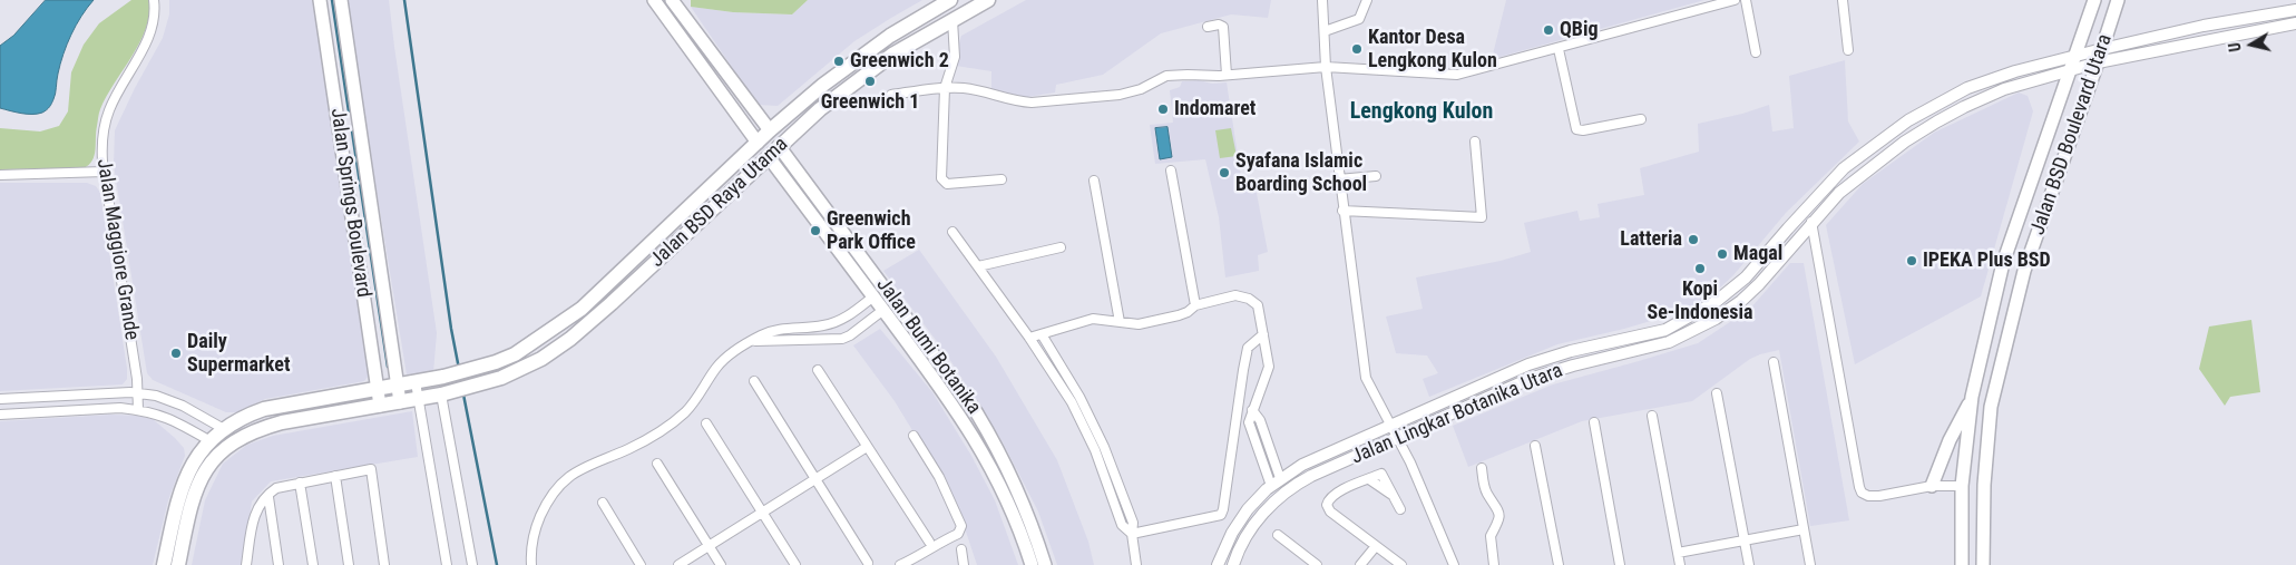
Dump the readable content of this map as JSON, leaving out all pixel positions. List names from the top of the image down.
{
  "streets": {
    "main road": [
      "Jalan BSD Boulevard Utara",
      "Jalan Springs Boulevard",
      "Jalan BSD Raya Utama",
      "Jalan Bumi Botanika"
    ],
    "street": ["Jalan Maggiore Grande", "Jalan Lingkar Botanika Utara"]
  },
  "crossings": [
    ["Jalan BSD Boulevard Utara", "Jalan Lingkar Botanika Utara"],
    ["Jalan Springs Boulevard", "Jalan BSD Raya Utama"],
    ["Jalan BSD Raya Utama", "Jalan Bumi Botanika"]
  ],
  "districts": ["Lengkong Kulon"],
  "places": [
    "QBig",
    "Kantor Desa Lengkong Kulon",
    "Greenwich 2",
    "Greenwich 1",
    "Indomaret",
    "Syafana Islamic Boarding School",
    "Greenwich Park Office",
    "Latteria",
    "Magal",
    "IPEKA Plus BSD",
    "Kopi Se-Indonesia",
    "Daily Supermarket"
  ],
  "north": "left"
}
